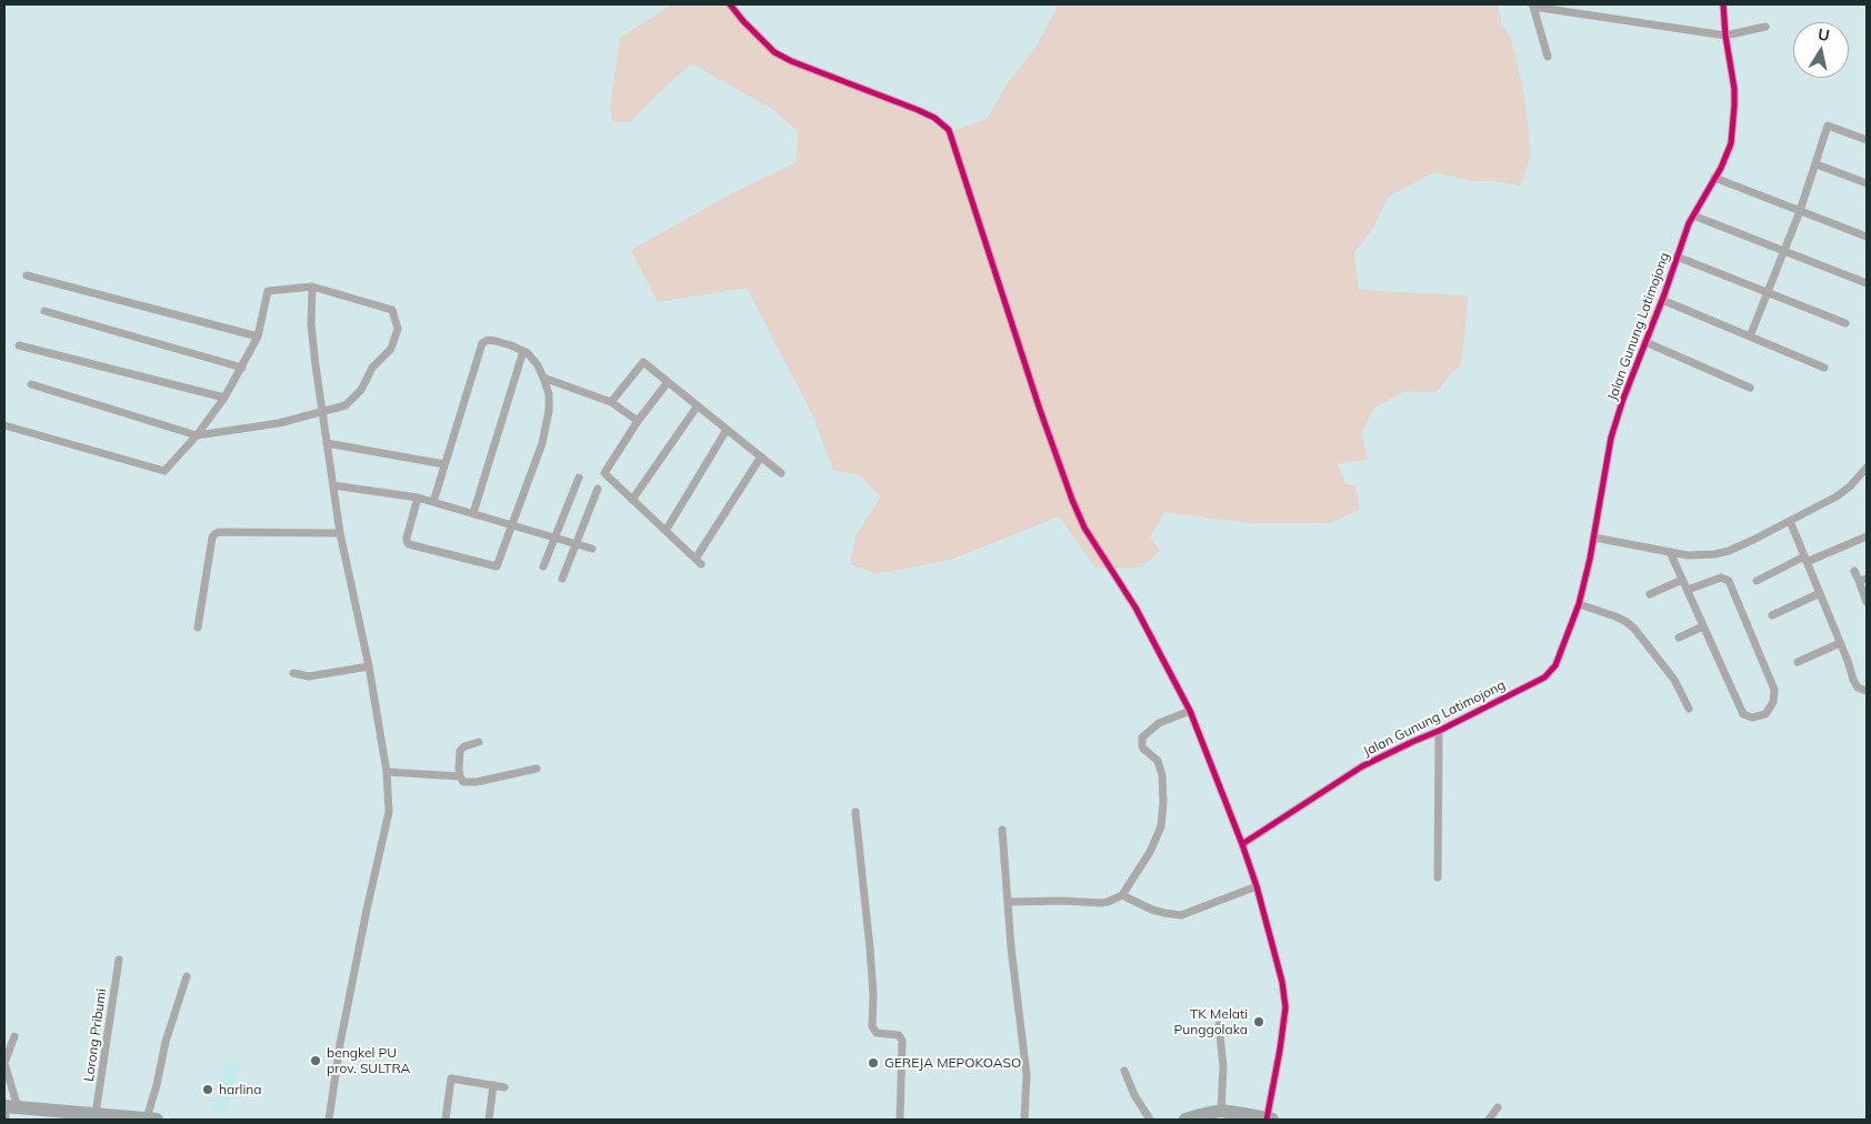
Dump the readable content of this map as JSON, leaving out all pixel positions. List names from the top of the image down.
{
  "streets": {
    "street": ["Jalan Gunung Latimojong", "Lorong Pribumi"]
  },
  "places": [
    "TK Melati Punggolaka",
    "bengkel PU prov. SULTRA",
    "GEREJA MEPOKOASO",
    "harlina"
  ],
  "north": "top"
}
